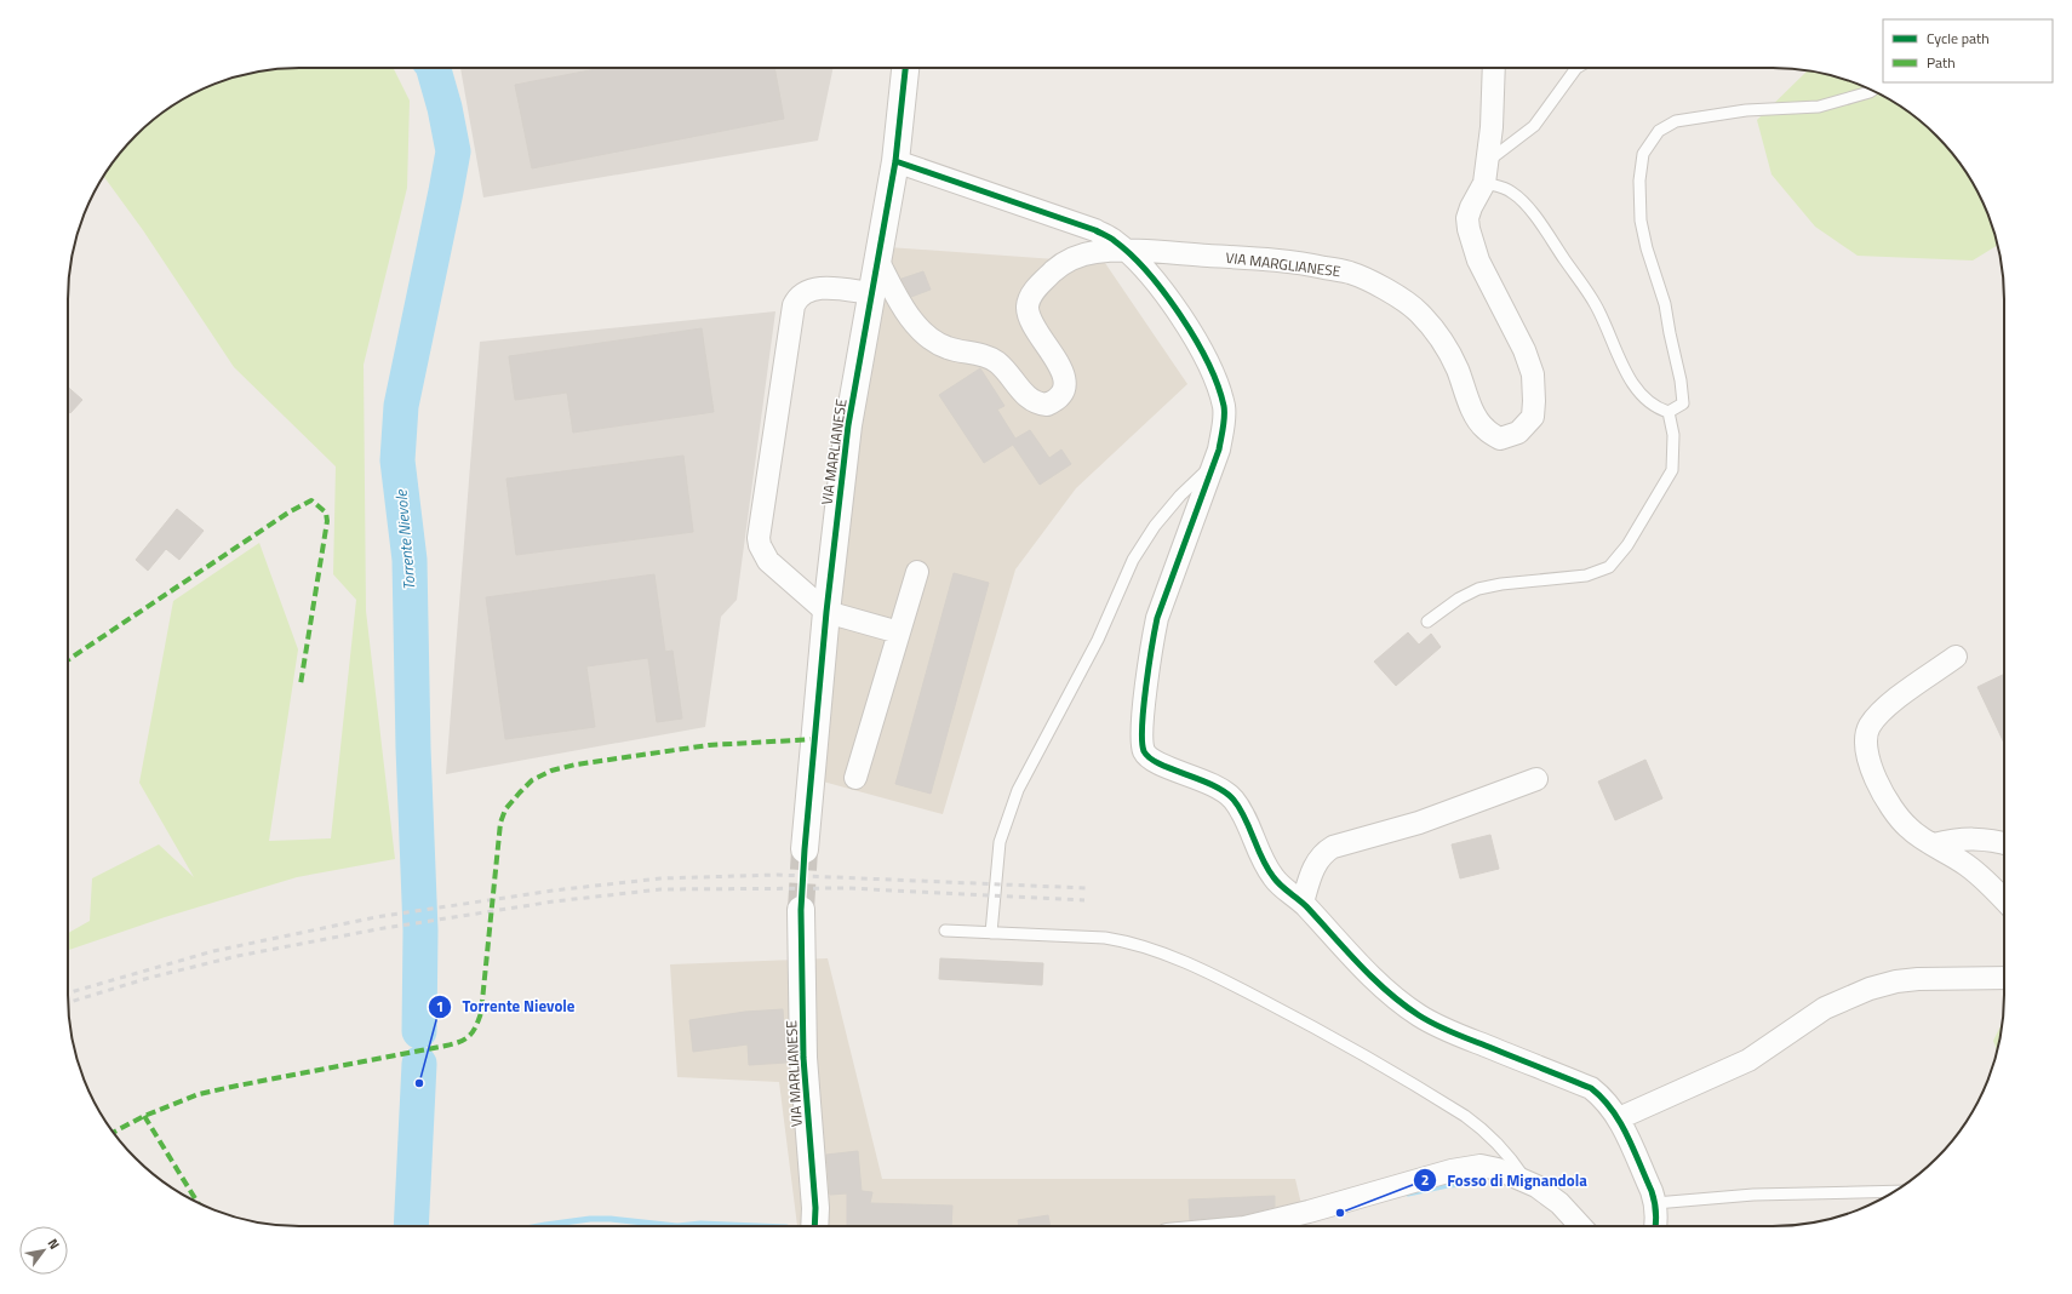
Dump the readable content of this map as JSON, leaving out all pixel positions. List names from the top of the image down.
{
  "streets": {
    "street": ["VIA MARGLIANESE", "VIA MARLIANESE"]
  },
  "crossings": [
    ["VIA MARGLIANESE", "VIA MARLIANESE"]
  ],
  "water": ["Torrente Nievole"],
  "places": ["Torrente Nievole", "Fosso di Mignandola"],
  "legend": ["Cycle path", "Path"],
  "north": "top right"
}
